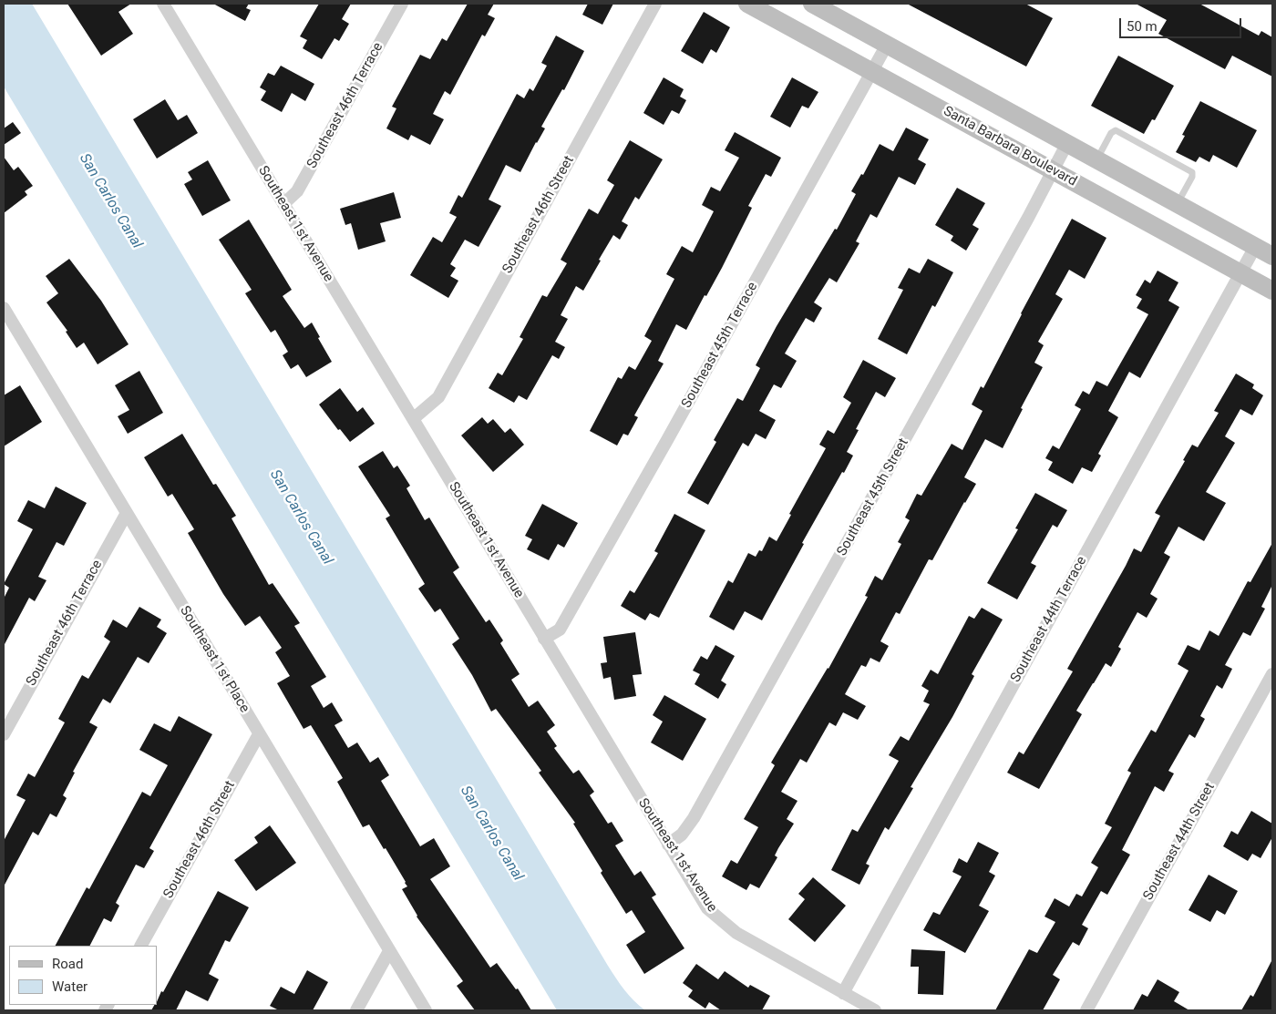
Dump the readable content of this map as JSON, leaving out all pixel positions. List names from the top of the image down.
{
  "streets": {
    "main road": ["Santa Barbara Boulevard"],
    "street": [
      "Southeast 46th Terrace",
      "Southeast 46th Street",
      "Southeast 1st Avenue",
      "Southeast 45th Terrace",
      "Southeast 45th Street",
      "Southeast 44th Terrace",
      "Southeast 1st Place",
      "Southeast 44th Street"
    ]
  },
  "crossings": [
    ["Southeast 46th Terrace", "Southeast 1st Avenue"],
    ["Southeast 46th Terrace", "Southeast 1st Place"],
    ["Santa Barbara Boulevard", "Southeast 45th Terrace"],
    ["Santa Barbara Boulevard", "Southeast 45th Street"],
    ["Santa Barbara Boulevard", "Southeast 44th Terrace"],
    ["Southeast 46th Street", "Southeast 1st Avenue"],
    ["Southeast 46th Street", "Southeast 1st Place"],
    ["Southeast 1st Avenue", "Southeast 45th Terrace"],
    ["Southeast 1st Avenue", "Southeast 45th Street"],
    ["Southeast 1st Avenue", "Southeast 44th Terrace"]
  ],
  "water": ["San Carlos Canal"],
  "legend": ["Road", "Water"],
  "scale_bar": "50 m"
}
